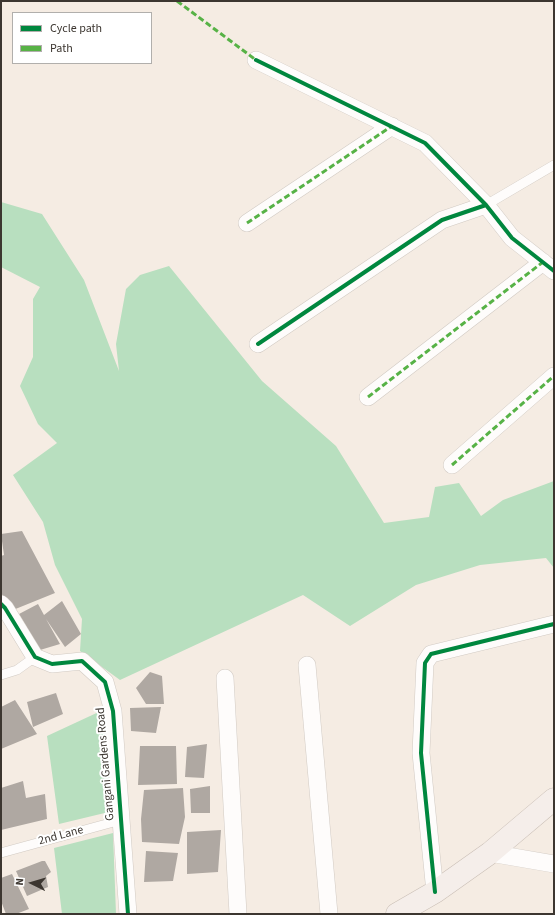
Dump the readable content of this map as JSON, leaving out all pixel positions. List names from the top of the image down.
{
  "streets": {
    "street": ["Gangani Gardens Road"],
    "lane": ["2nd Lane"]
  },
  "crossings": [
    ["Gangani Gardens Road", "2nd Lane"]
  ],
  "legend": ["Cycle path", "Path"],
  "north": "left"
}
